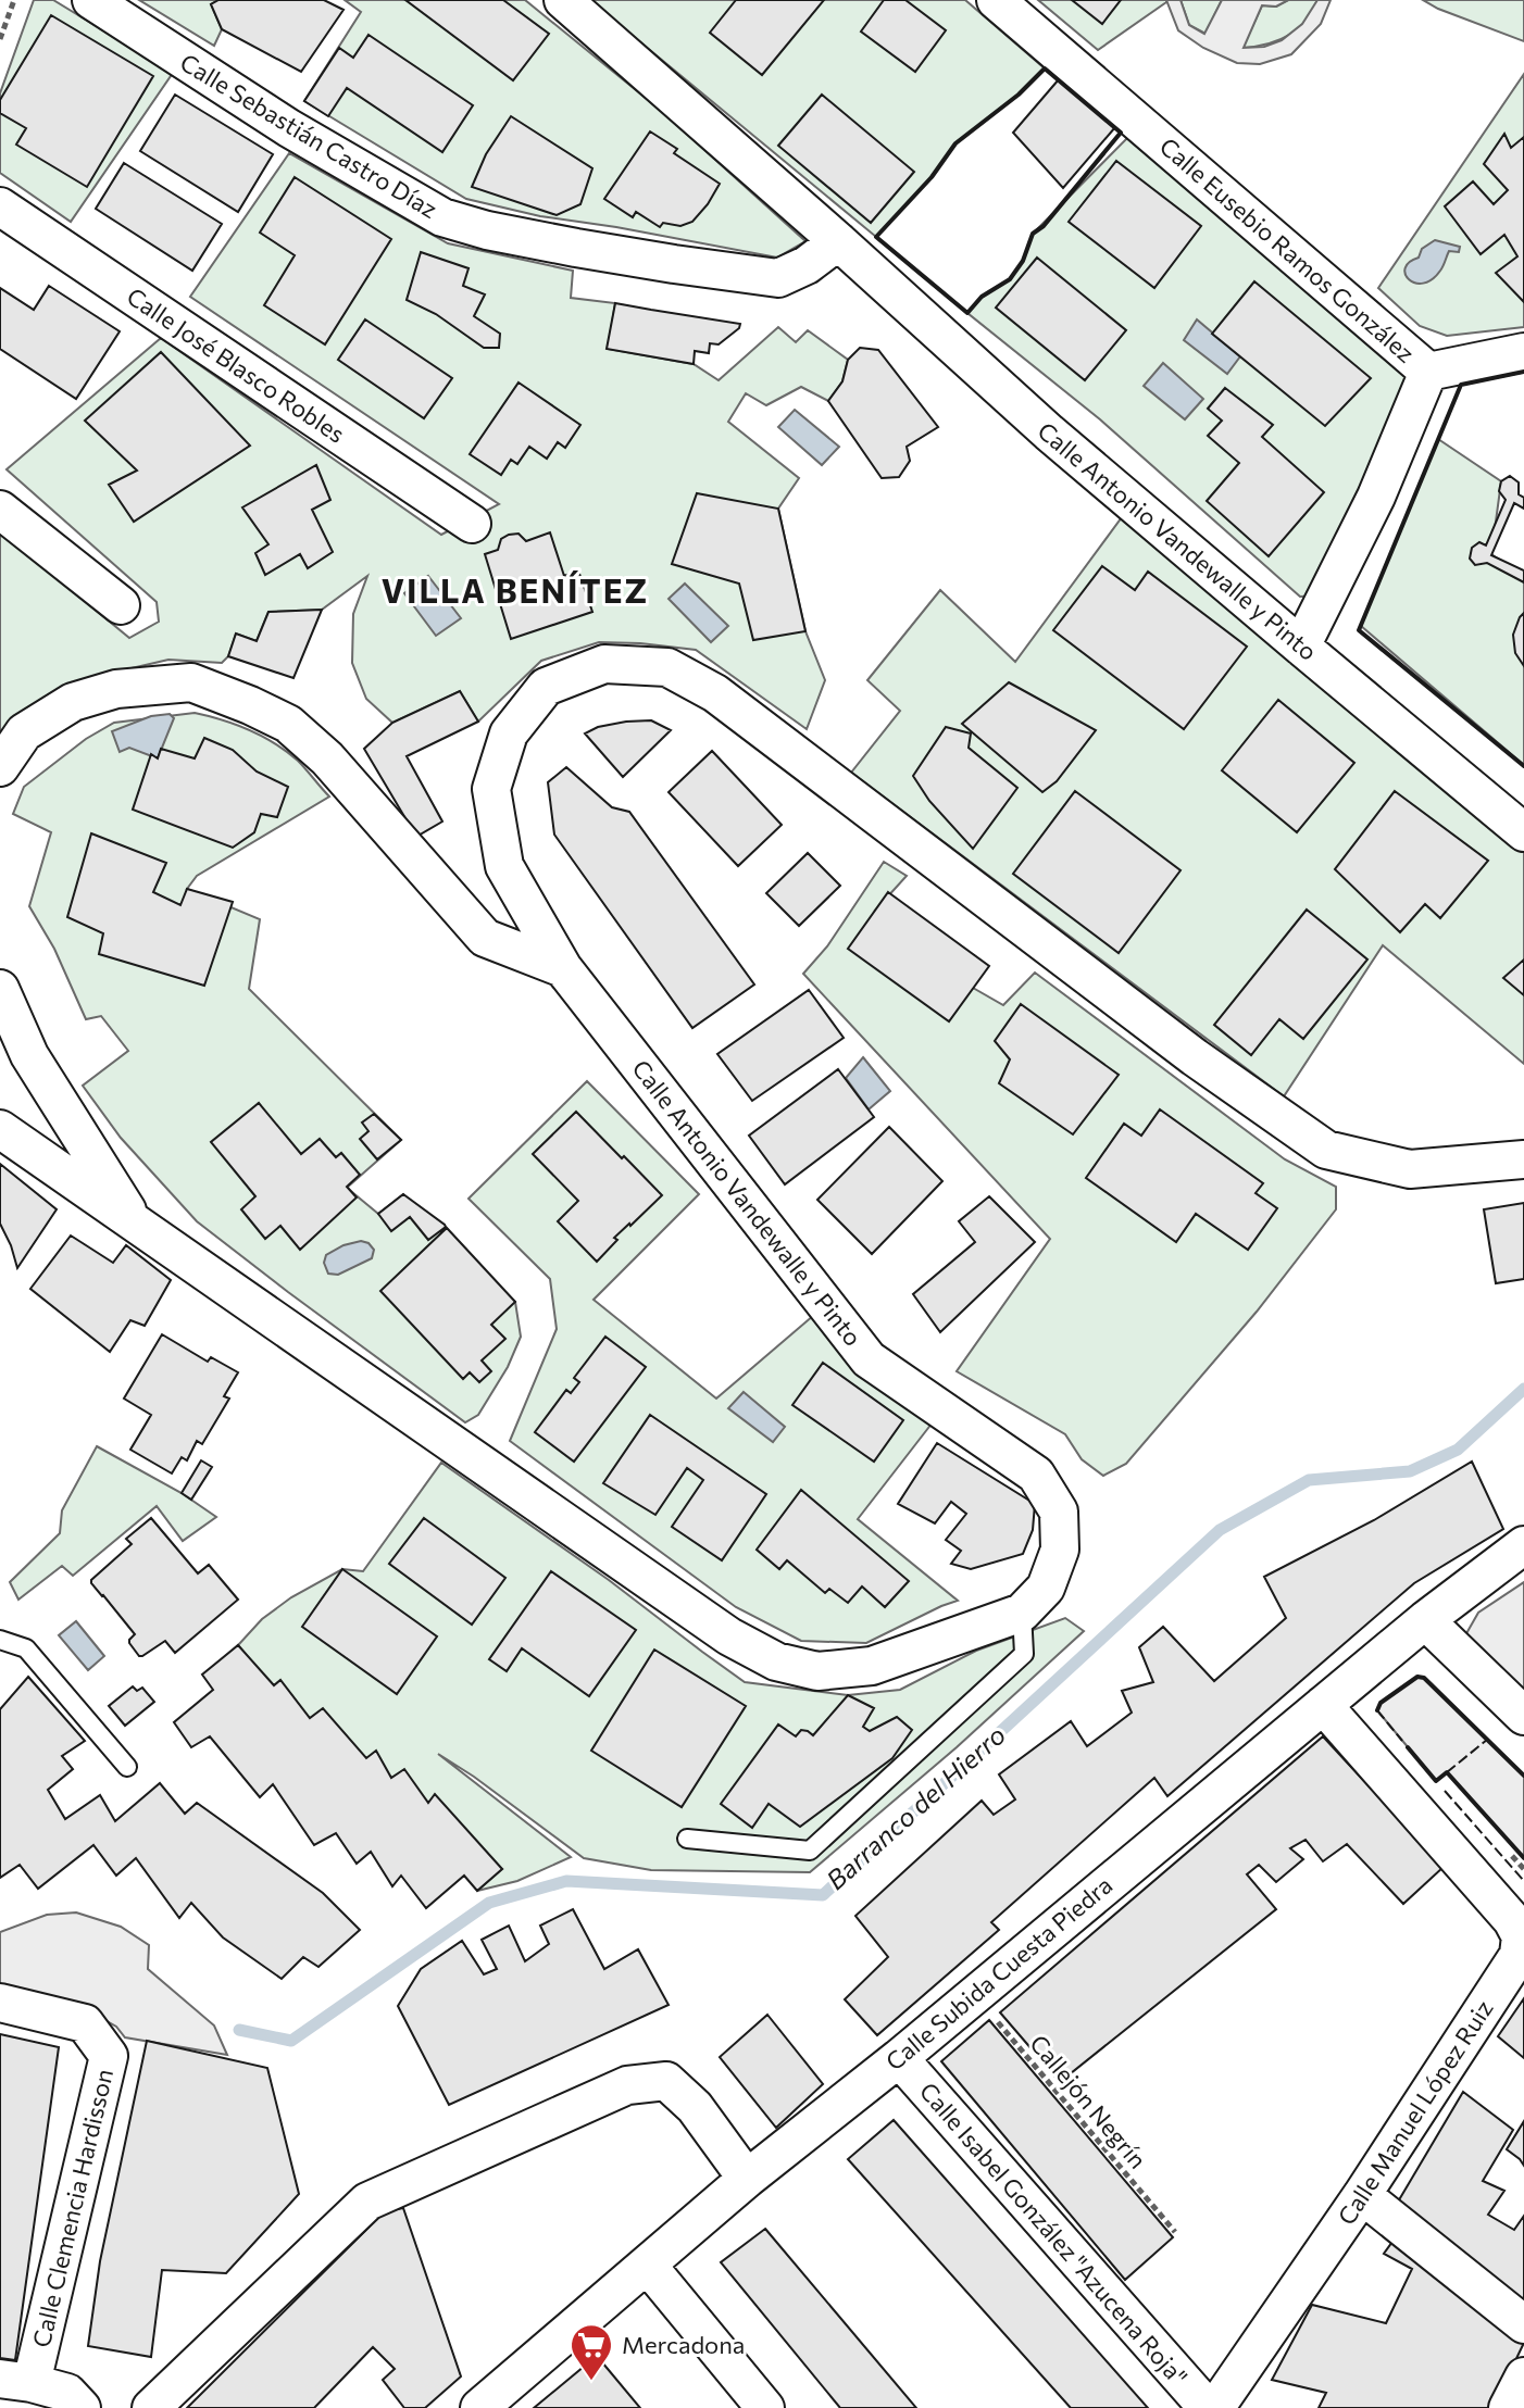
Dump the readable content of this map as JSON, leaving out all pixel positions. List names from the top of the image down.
{
  "streets": {
    "street": [
      "Calle Sebastián Castro Díaz",
      "Calle Eusebio Ramos González",
      "Calle José Blasco Robles",
      "Calle Antonio Vandewalle y Pinto",
      "Calle Subida Cuesta Piedra",
      "Calle Manuel López Ruiz",
      "Calle Clemencia Hardisson",
      "Calle Isabel González \"Azucena Roja\""
    ],
    "path": ["Callejón Negrín"]
  },
  "crossings": [
    ["Calle Sebastián Castro Díaz", "Calle Antonio Vandewalle y Pinto"],
    ["Calle Eusebio Ramos González", "Calle Antonio Vandewalle y Pinto"],
    ["Calle Subida Cuesta Piedra", "Callejón Negrín"],
    ["Calle Subida Cuesta Piedra", "Calle Manuel López Ruiz"],
    ["Calle Subida Cuesta Piedra", "Calle Isabel González \"Azucena Roja\""],
    ["Calle Manuel López Ruiz", "Calle Isabel González \"Azucena Roja\""]
  ],
  "districts": ["VILLA BENÍTEZ"],
  "water": ["Barranco del Hierro"],
  "places": {
    "supermarket": ["Mercadona"]
  }
}
